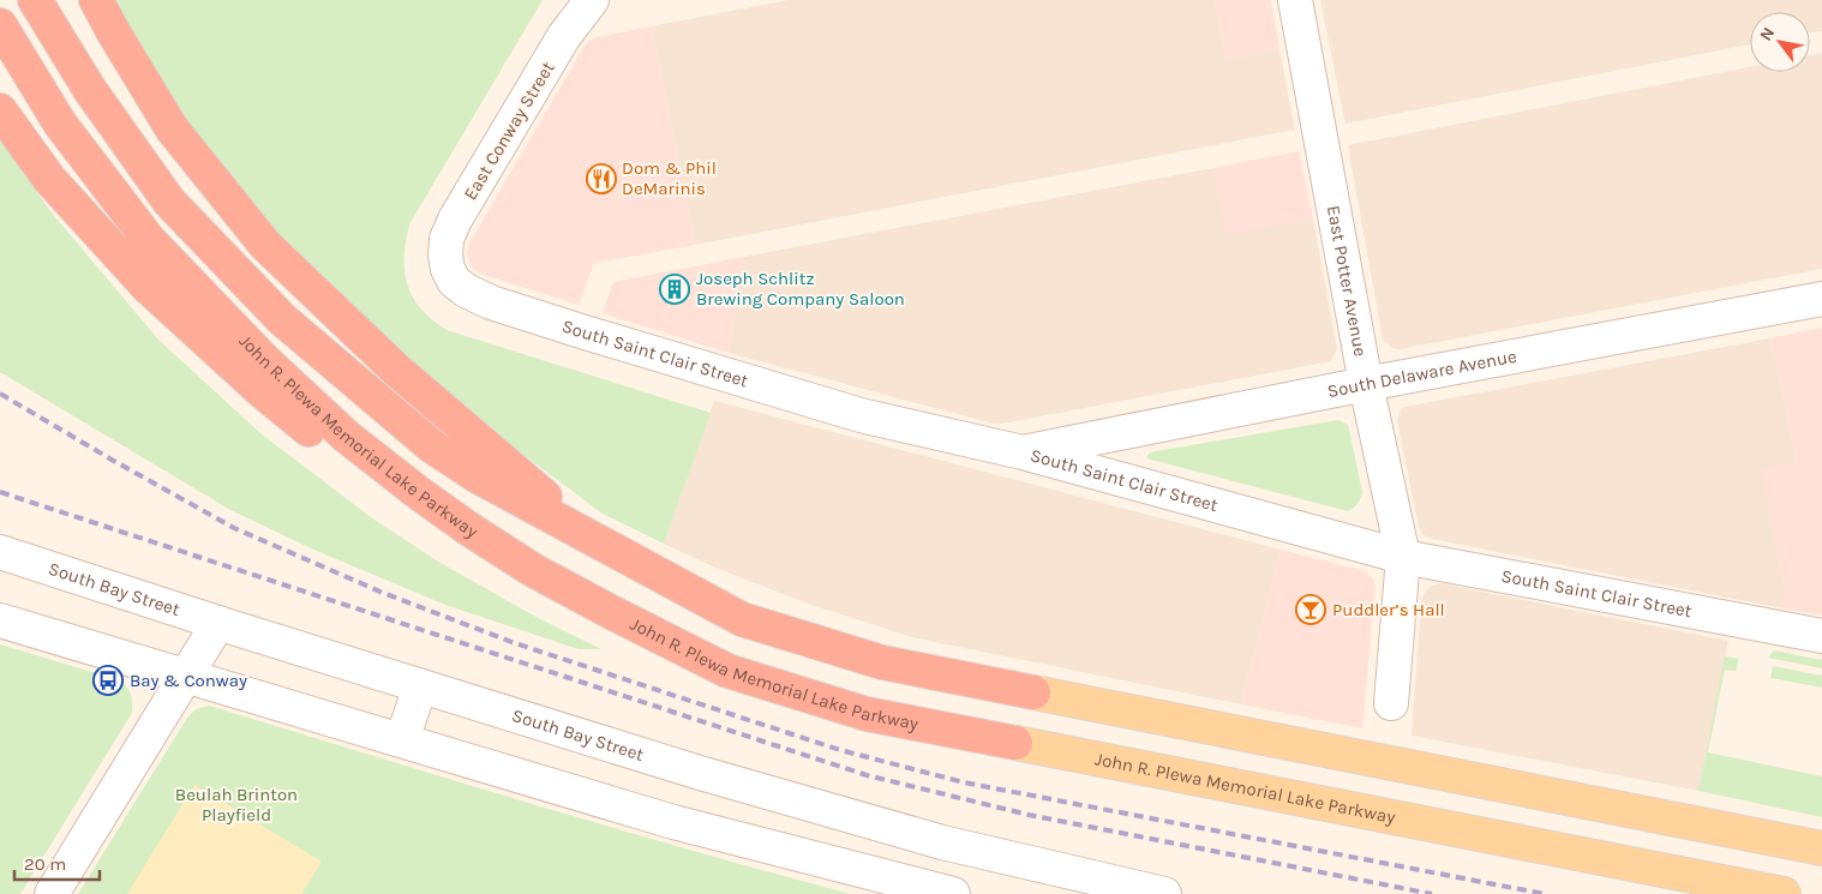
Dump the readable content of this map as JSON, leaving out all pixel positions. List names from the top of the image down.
{
  "streets": {
    "highway": ["John R. Plewa Memorial Lake Parkway"],
    "street": [
      "East Conway Street",
      "East Potter Avenue",
      "South Saint Clair Street",
      "South Delaware Avenue",
      "South Bay Street"
    ]
  },
  "crossings": [
    ["East Conway Street", "South Saint Clair Street"],
    ["East Potter Avenue", "South Saint Clair Street"],
    ["East Potter Avenue", "South Delaware Avenue"],
    ["South Saint Clair Street", "South Delaware Avenue"]
  ],
  "parks": ["Beulah Brinton Playfield"],
  "places": {
    "restaurant": ["Dom & Phil DeMarinis"],
    "building": ["Joseph Schlitz Brewing Company Saloon"],
    "bar": ["Puddler’s Hall"],
    "bus stop": ["Bay & Conway"]
  },
  "scale_bar": "20 m",
  "north": "top left"
}
